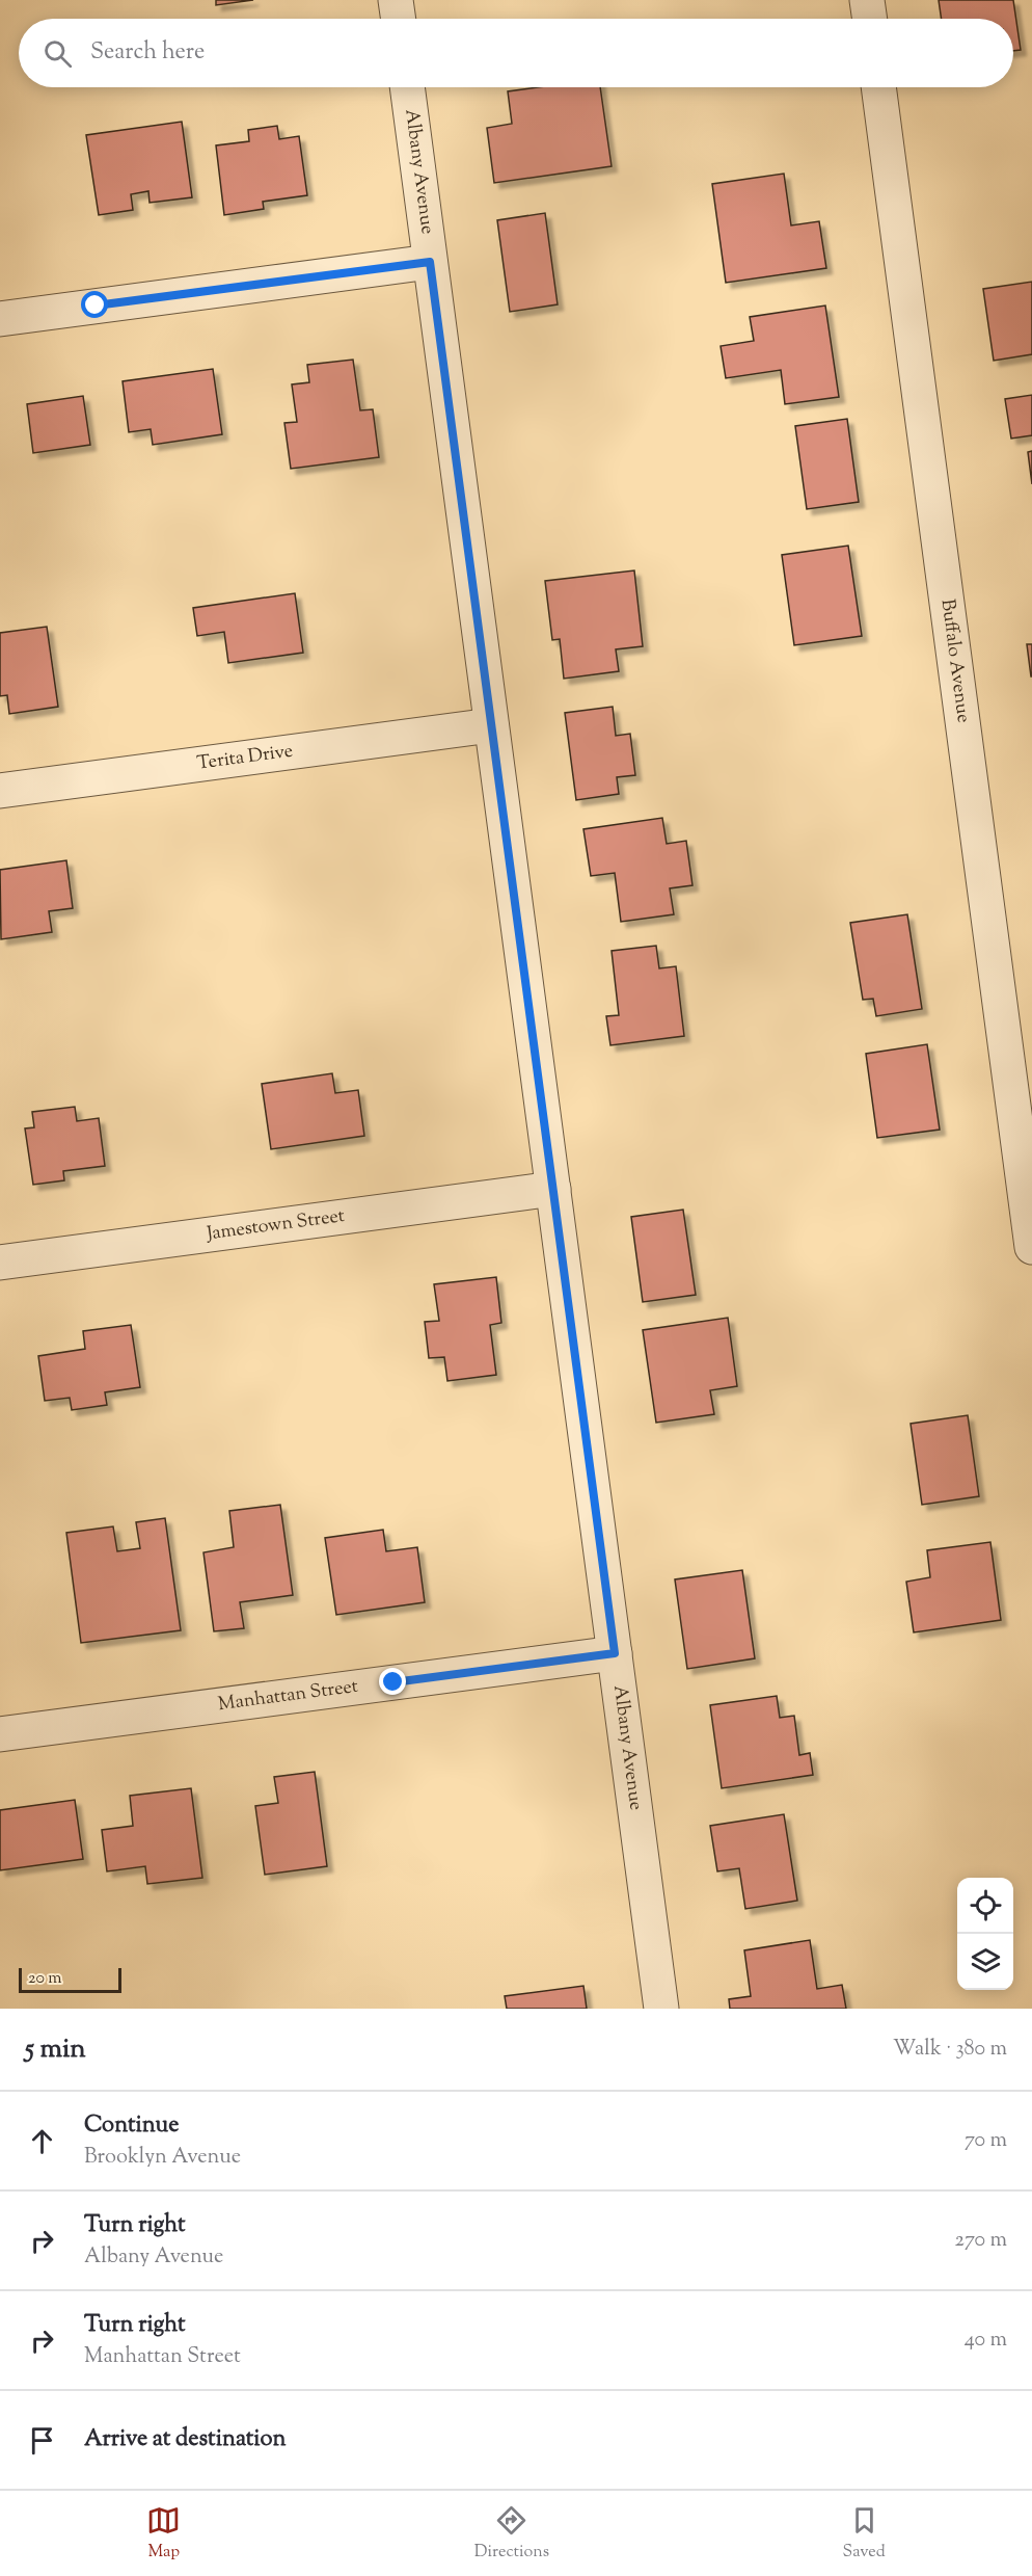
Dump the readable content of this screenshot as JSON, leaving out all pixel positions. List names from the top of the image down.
{
  "streets": {
    "street": [
      "Albany Avenue",
      "Buffalo Avenue",
      "Terita Drive",
      "Jamestown Street",
      "Manhattan Street"
    ]
  },
  "crossings": [
    ["Albany Avenue", "Terita Drive"],
    ["Albany Avenue", "Jamestown Street"],
    ["Albany Avenue", "Manhattan Street"]
  ],
  "scale_bar": "20 m",
  "page": {
    "search": "Search here",
    "scale": "20 m",
    "heading": ["5 min", "Walk · 380 m"],
    "list": [
      ["Continue", "Brooklyn Avenue", "70 m"],
      ["Turn right", "Albany Avenue", "270 m"],
      ["Turn right", "Manhattan Street", "40 m"],
      "Arrive at destination"
    ],
    "nav": ["Map", "Directions", "Saved"]
  }
}
